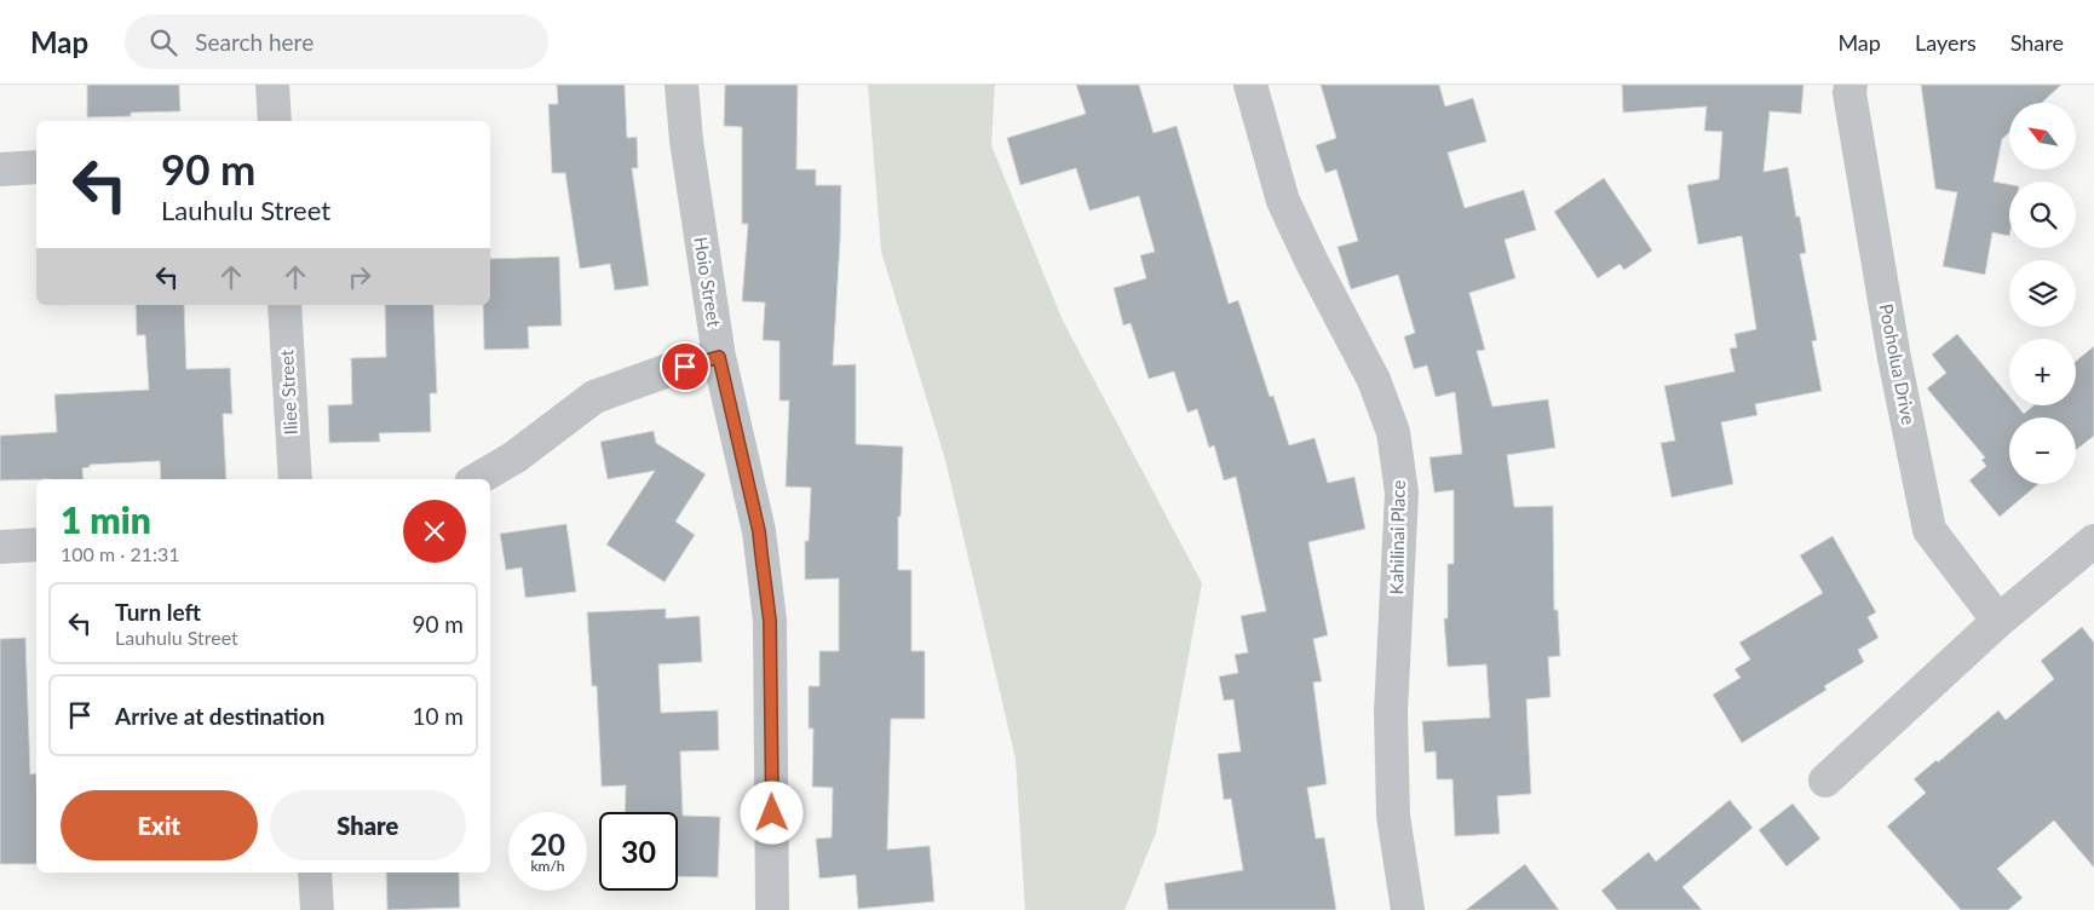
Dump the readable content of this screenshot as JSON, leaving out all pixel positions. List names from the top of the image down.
{
  "streets": {
    "street": [
      "Hoio Street",
      "Pooholua Drive",
      "Iliee Street",
      "Kahilinai Place"
    ]
  },
  "north": "top left",
  "page": {
    "header": "Map",
    "search": "Search here",
    "nav": ["Map", "Layers", "Share"],
    "map_buttons": ["+", "−"],
    "turn": ["90 m", "Lauhulu Street"],
    "heading": ["1 min", "100 m · 21:31"],
    "list": [
      {
        "name": "Turn left",
        "note": "Lauhulu Street",
        "value": "90 m"
      },
      {
        "name": "Arrive at destination",
        "value": "10 m"
      }
    ],
    "buttons": ["Exit", "Share"],
    "speed": "20 km/h",
    "limit": "30"
  }
}
